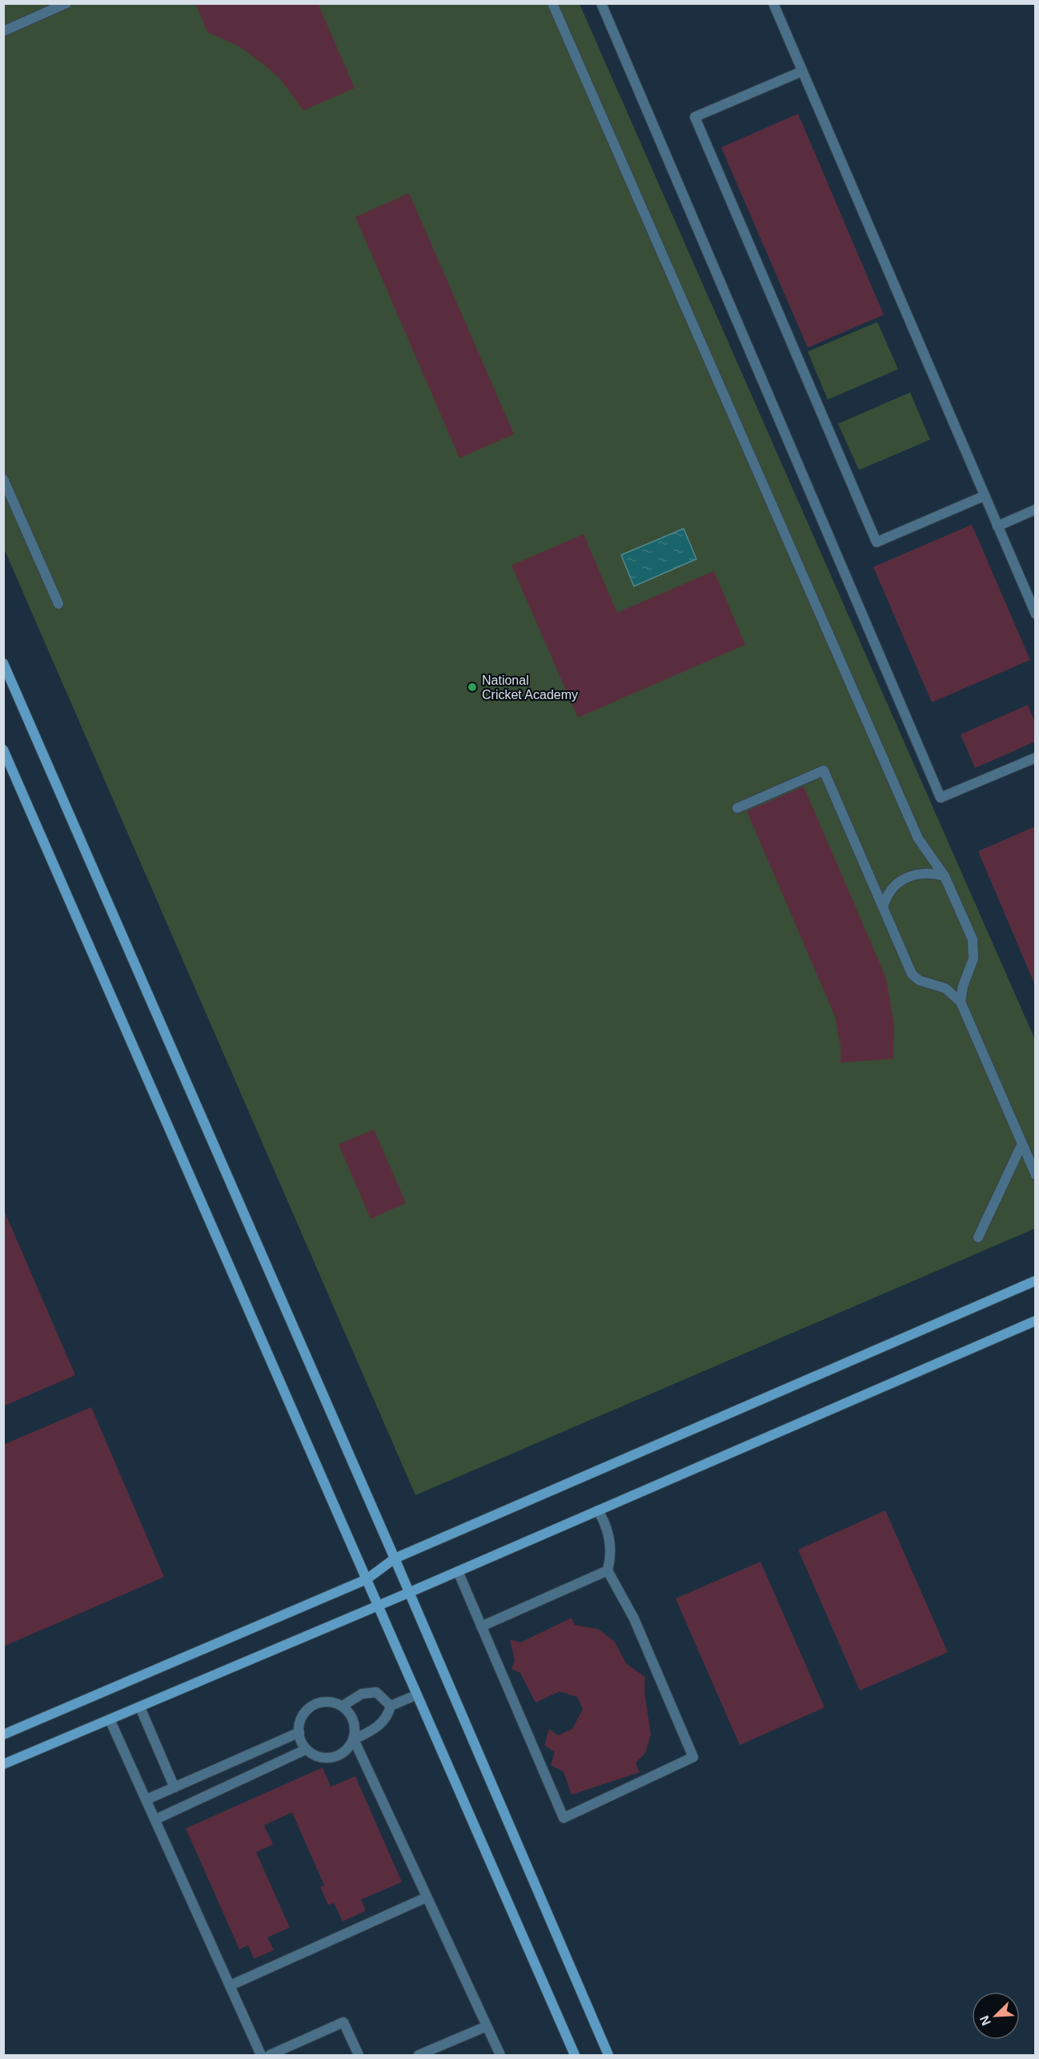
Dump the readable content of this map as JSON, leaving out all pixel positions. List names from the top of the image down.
{
  "places": ["National Cricket Academy"],
  "north": "bottom left"
}
